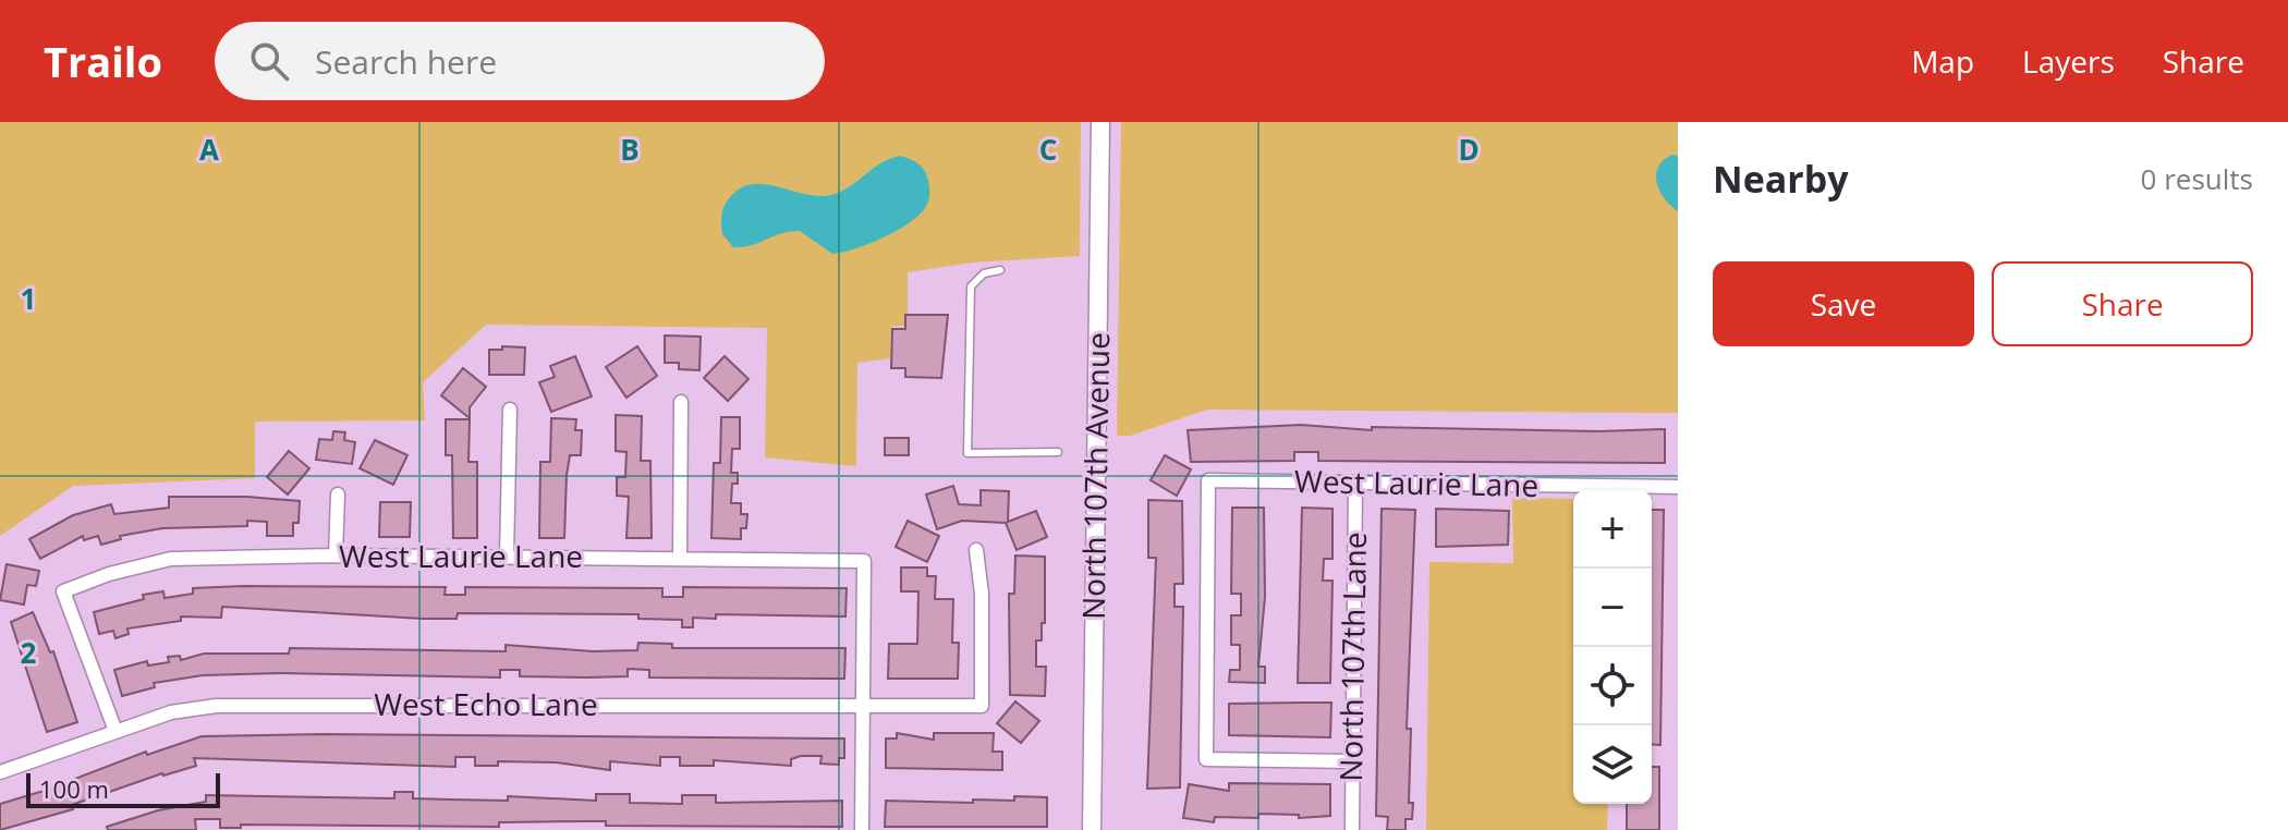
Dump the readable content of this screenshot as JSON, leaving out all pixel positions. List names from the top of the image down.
{
  "streets": {
    "street": [
      "North 107th Avenue",
      "West Laurie Lane",
      "North 107th Lane",
      "West Echo Lane"
    ]
  },
  "crossings": [
    ["West Laurie Lane", "North 107th Lane"],
    ["West Laurie Lane", "West Echo Lane"]
  ],
  "scale_bar": "100 m",
  "page": {
    "header": "Trailo",
    "search": "Search here",
    "nav": ["Map", "Layers", "Share"],
    "heading": ["Nearby", "0 results"],
    "buttons": ["Save", "Share"],
    "map_buttons": ["+", "−"],
    "scale": "100 m"
  },
  "grid": {
    "columns": [
      "A",
      "B",
      "C",
      "D"
    ],
    "rows": ["1", "2"]
  }
}
